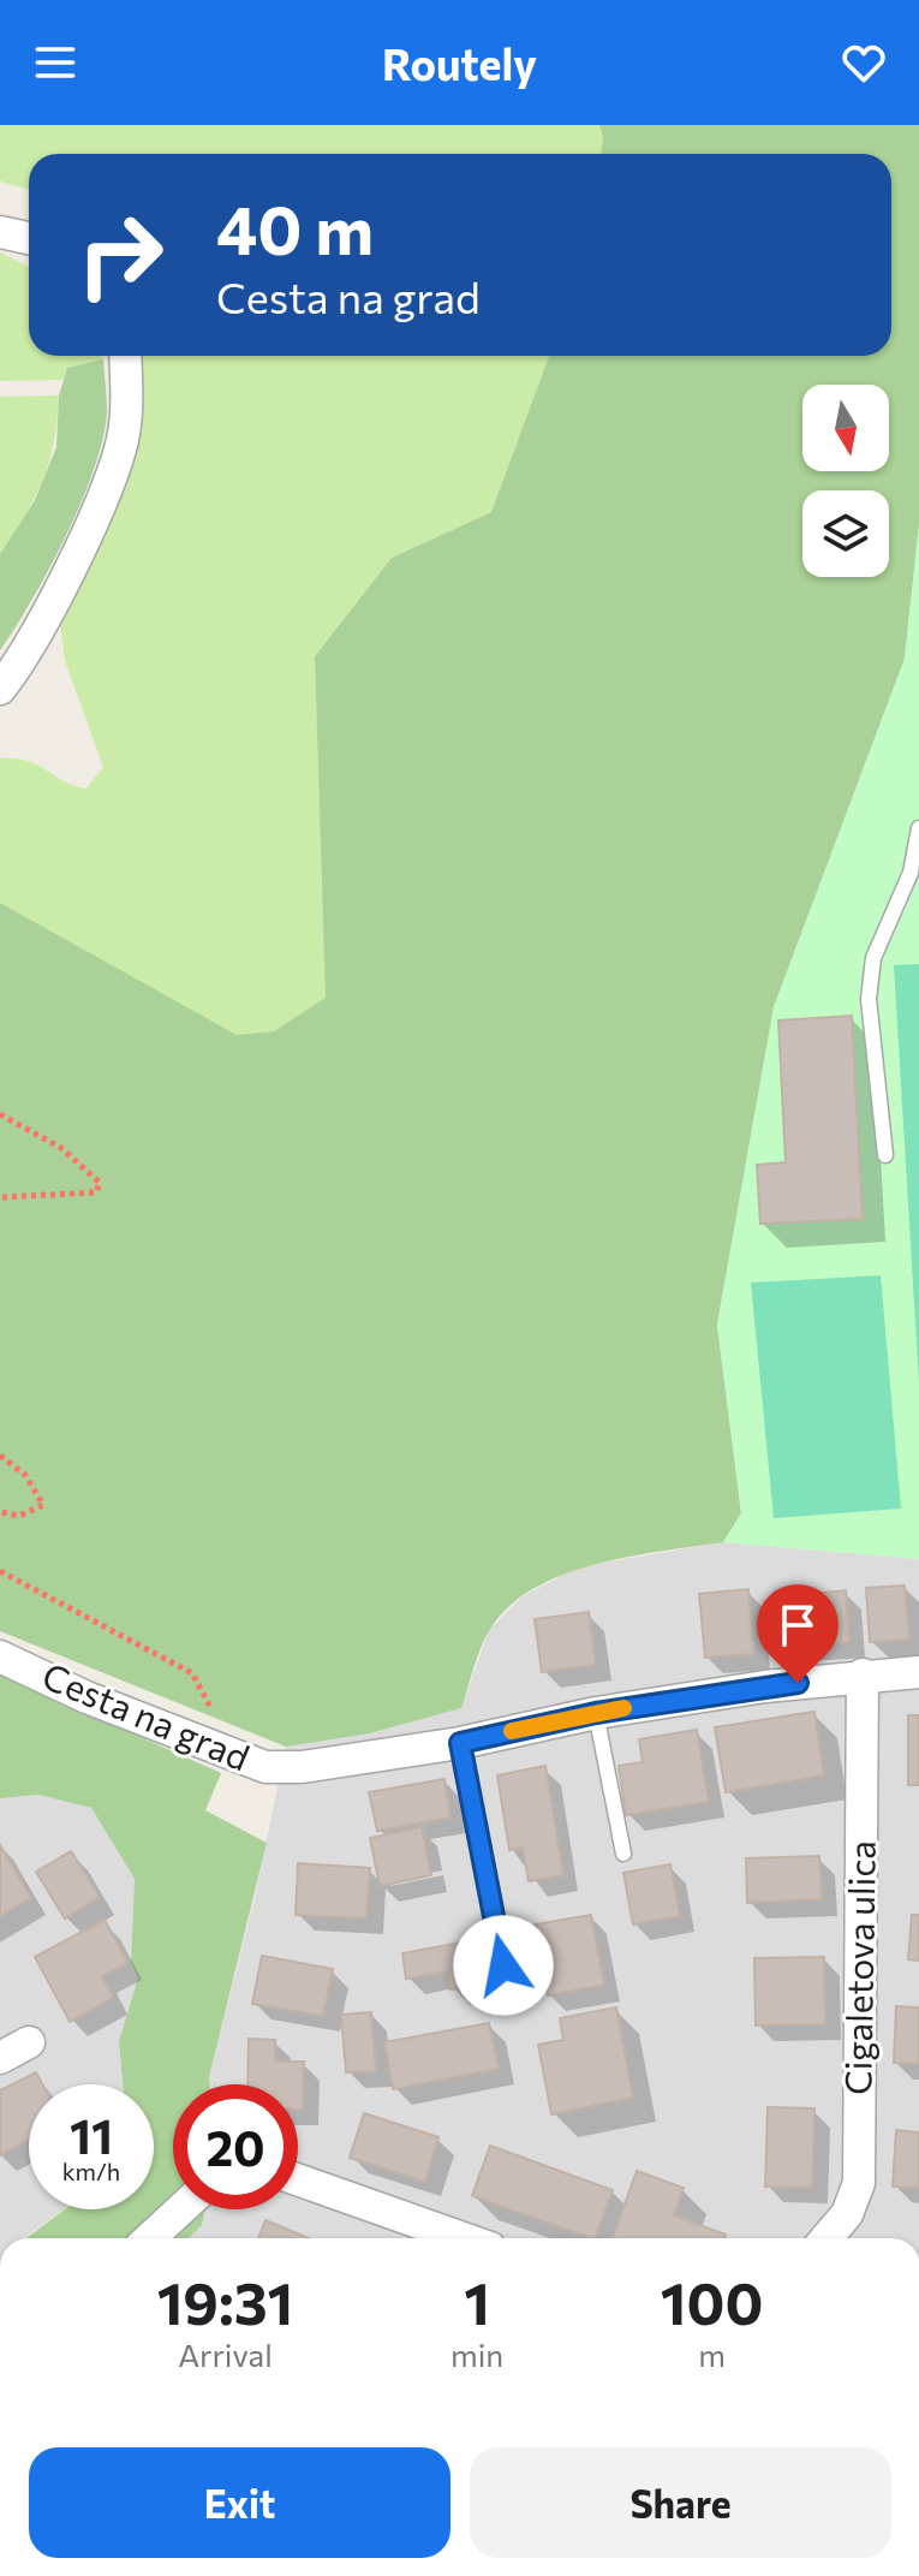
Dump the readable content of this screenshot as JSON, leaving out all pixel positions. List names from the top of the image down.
{
  "streets": {
    "street": ["Cesta na grad", "Cigaletova ulica"]
  },
  "crossings": [
    ["Cesta na grad", "Cigaletova ulica"]
  ],
  "north": "bottom",
  "page": {
    "header": "Routely",
    "turn": ["40 m", "Cesta na grad"],
    "speed": "11 km/h",
    "limit": "20",
    "eta": [
      "19:31",
      "Arrival",
      "1",
      "min",
      "100",
      "m"
    ],
    "buttons": ["Exit", "Share"]
  }
}
